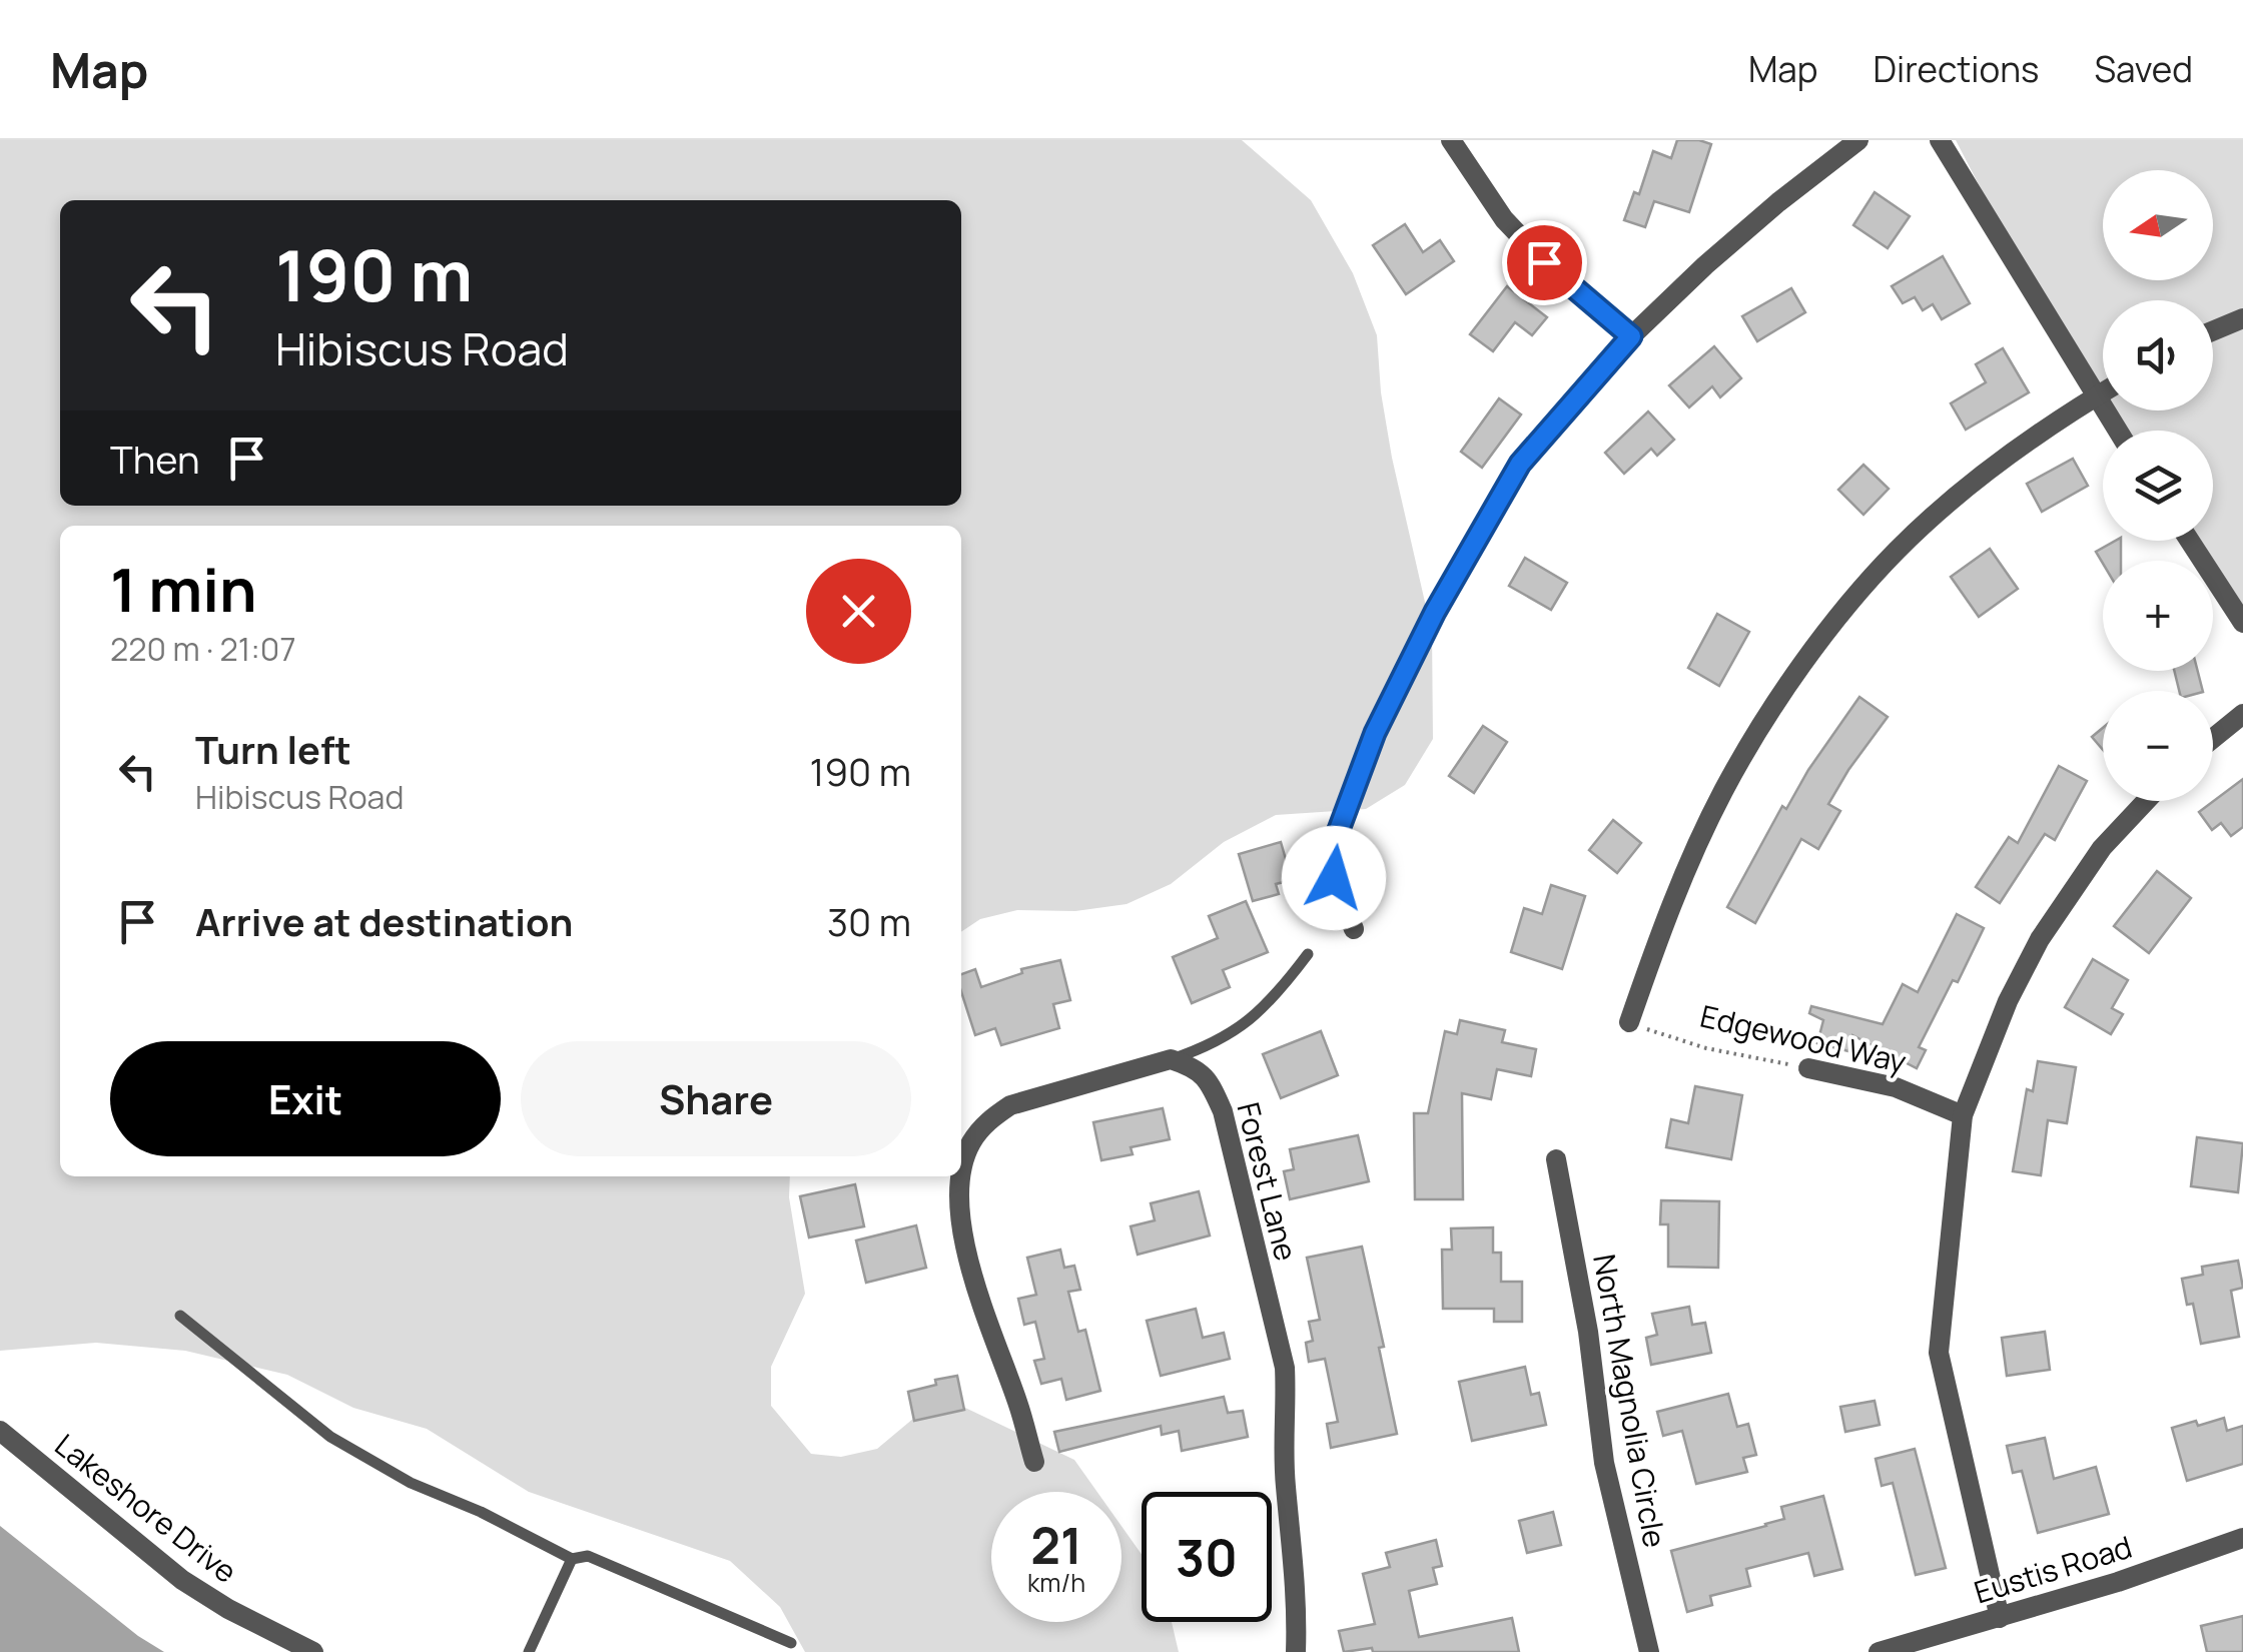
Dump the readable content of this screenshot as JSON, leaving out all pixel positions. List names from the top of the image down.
{
  "streets": {
    "street": [
      "Edgewood Way",
      "Forest Lane",
      "North Magnolia Circle",
      "Lakeshore Drive",
      "Eustis Road"
    ]
  },
  "north": "left",
  "page": {
    "header": "Map",
    "nav": ["Map", "Directions", "Saved"],
    "map_buttons": ["+", "−"],
    "turn": ["190 m", "Hibiscus Road"],
    "then": "Then",
    "heading": ["1 min", "220 m · 21:07"],
    "list": [
      {
        "name": "Turn left",
        "note": "Hibiscus Road",
        "value": "190 m"
      },
      {
        "name": "Arrive at destination",
        "value": "30 m"
      }
    ],
    "buttons": ["Exit", "Share"],
    "speed": "21 km/h",
    "limit": "30"
  }
}
